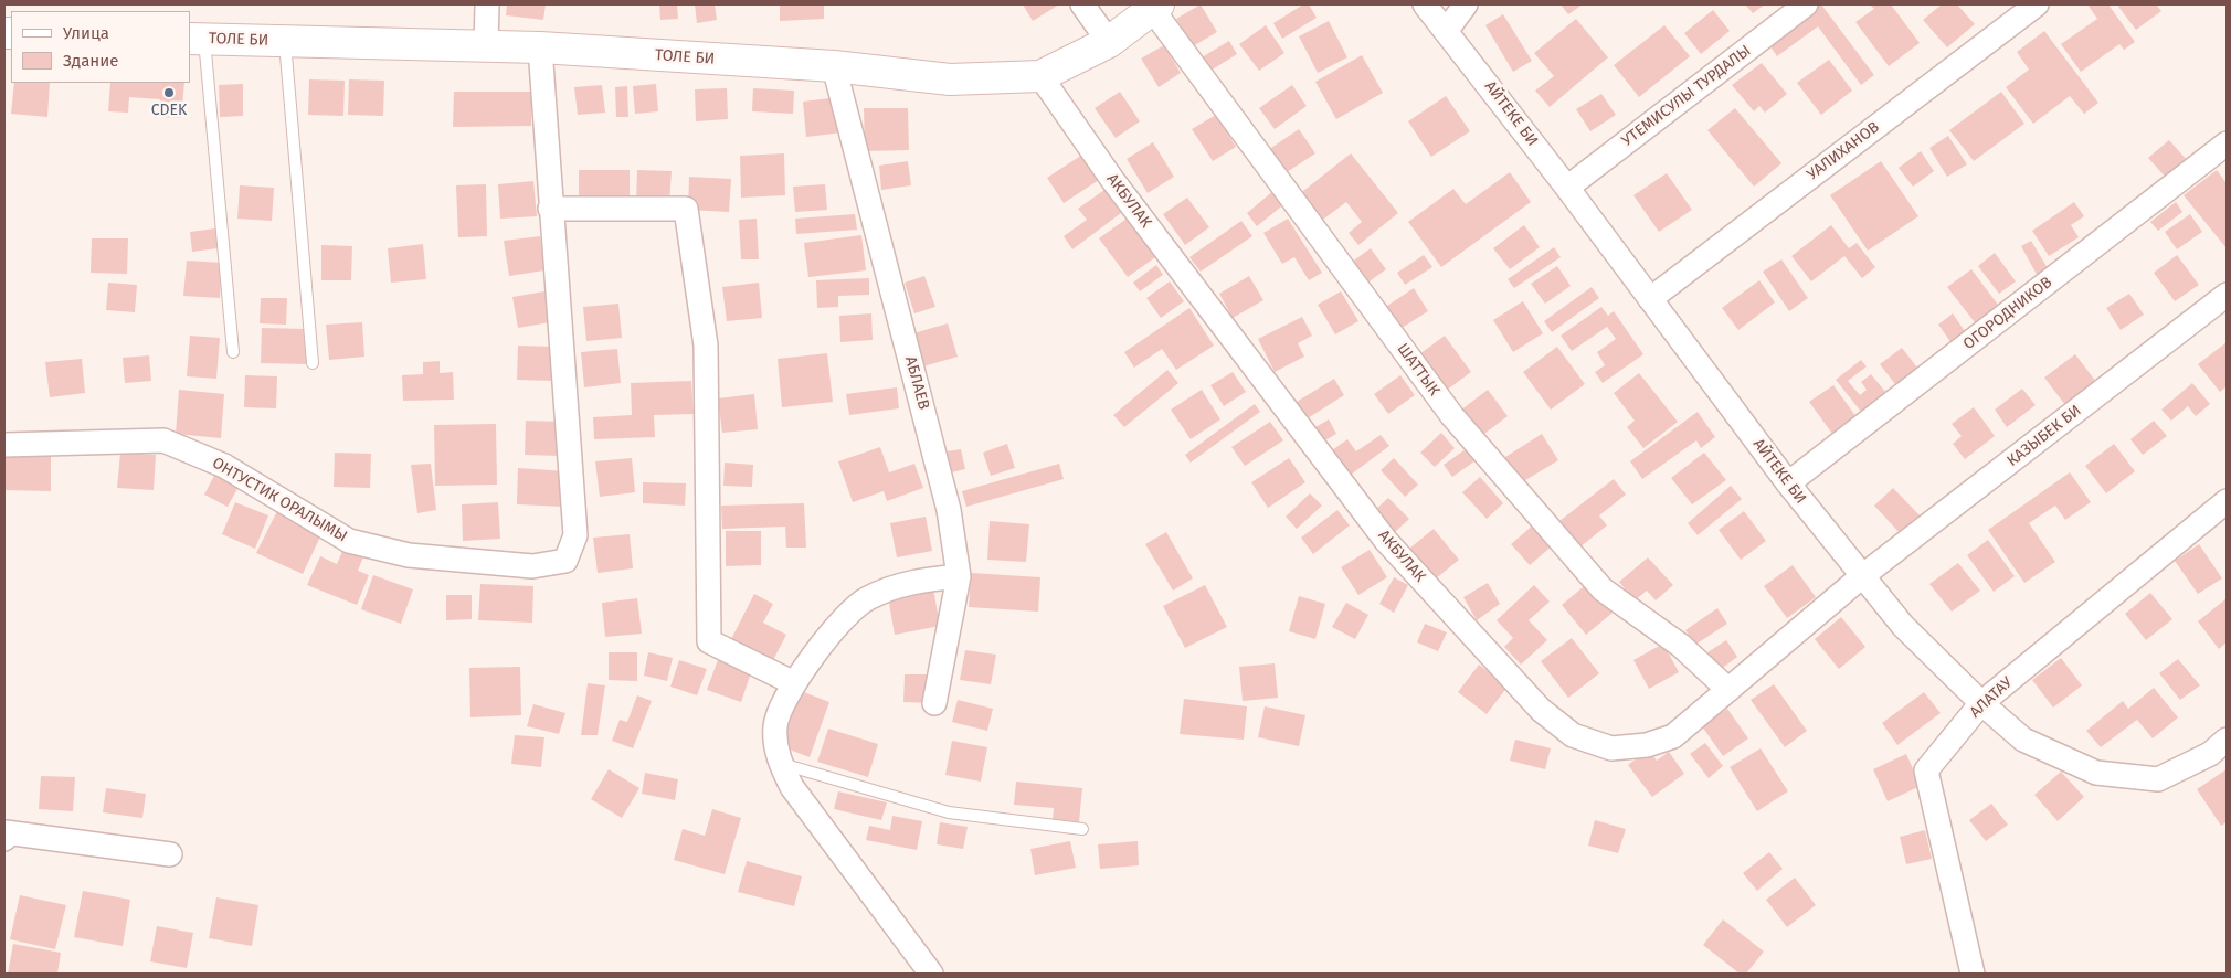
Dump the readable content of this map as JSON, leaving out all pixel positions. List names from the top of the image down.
{
  "streets": {
    "main road": ["ТОЛЕ БИ"],
    "street": [
      "УТЕМИСУЛЫ ТУРДАЛЫ",
      "АЙТЕКЕ БИ",
      "УАЛИХАНОВ",
      "АКБУЛАК",
      "ОГОРОДНИКОВ",
      "ШАТТЫК",
      "АБЛАЕВ",
      "КАЗЫБЕК БИ",
      "ОНТУСТИК ОРАЛЫМЫ",
      "АЛАТАУ"
    ]
  },
  "crossings": [
    ["ТОЛЕ БИ", "АКБУЛАК"],
    ["ТОЛЕ БИ", "ШАТТЫК"],
    ["ТОЛЕ БИ", "АБЛАЕВ"],
    ["ТОЛЕ БИ", "ОНТУСТИК ОРАЛЫМЫ"],
    ["УТЕМИСУЛЫ ТУРДАЛЫ", "АЙТЕКЕ БИ"],
    ["АЙТЕКЕ БИ", "УАЛИХАНОВ"],
    ["АЙТЕКЕ БИ", "АКБУЛАК"],
    ["АЙТЕКЕ БИ", "ОГОРОДНИКОВ"],
    ["АЙТЕКЕ БИ", "КАЗЫБЕК БИ"],
    ["АЙТЕКЕ БИ", "АЛАТАУ"],
    ["АКБУЛАК", "ШАТТЫК"],
    ["АКБУЛАК", "КАЗЫБЕК БИ"]
  ],
  "places": ["CDEK"],
  "legend": ["Улица", "Здание"]
}
